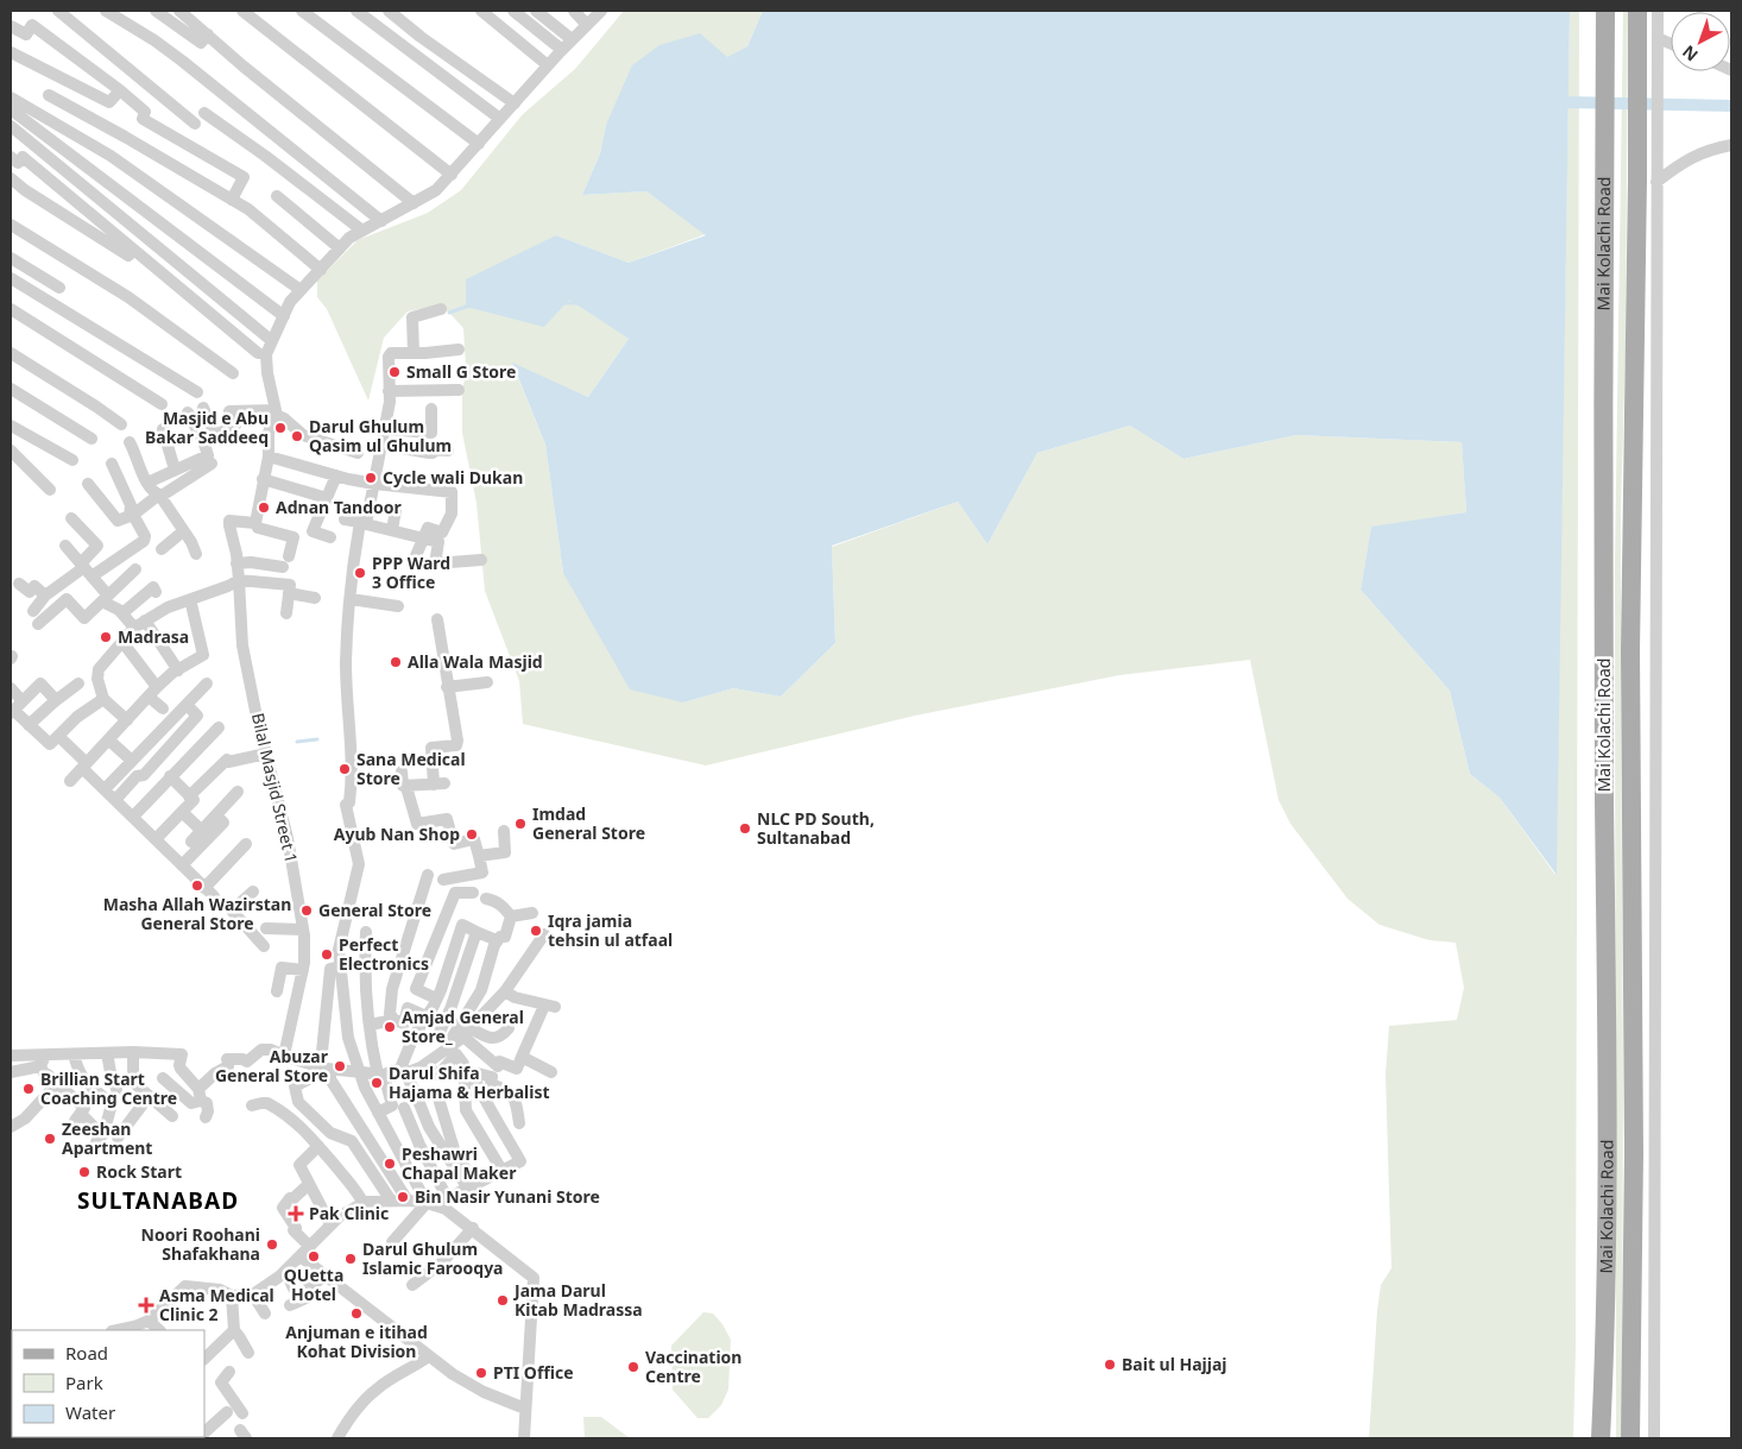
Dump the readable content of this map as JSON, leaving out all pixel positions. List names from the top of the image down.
{
  "streets": {
    "main road": ["Mai Kolachi Road"],
    "street": ["Bilal Masjid Street 1"]
  },
  "districts": ["SULTANABAD"],
  "places": {
    "other": [
      "Small G Store",
      "Masjid e Abu Bakar Saddeeq",
      "Darul Ghulum Qasim ul Ghulum",
      "Cycle wali Dukan",
      "Adnan Tandoor",
      "PPP Ward 3 Office",
      "Madrasa",
      "Alla Wala Masjid",
      "Sana Medical Store",
      "Imdad General Store",
      "NLC PD South, Sultanabad",
      "Ayub Nan Shop",
      "Masha Allah Wazirstan General Store",
      "General Store",
      "Iqra jamia tehsin ul atfaal",
      "Perfect Electronics",
      "Amjad General Store_",
      "Abuzar General Store",
      "Darul Shifa Hajama & Herbalist",
      "Brillian Start Coaching Centre",
      "Zeeshan Apartment",
      "Peshawri Chapal Maker",
      "Rock Start",
      "Bin Nasir Yunani Store",
      "Noori Roohani Shafakhana",
      "QUetta Hotel",
      "Darul Ghulum Islamic Farooqya",
      "Jama Darul Kitab Madrassa",
      "Anjuman e itihad Kohat Division",
      "Bait ul Hajjaj",
      "Vaccination Centre",
      "PTI Office"
    ],
    "health": ["Pak Clinic", "Asma Medical Clinic 2"]
  },
  "legend": ["Road", "Park", "Water"],
  "north": "bottom left"
}
